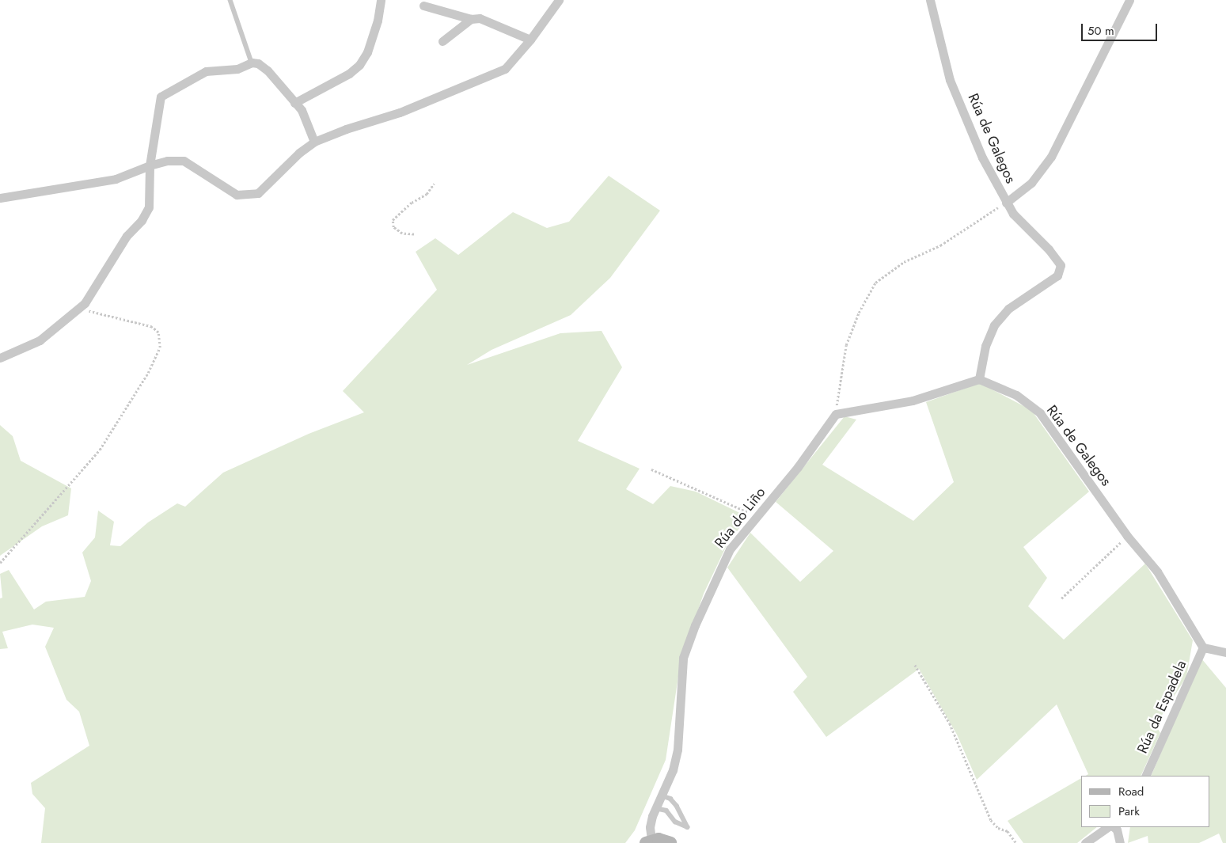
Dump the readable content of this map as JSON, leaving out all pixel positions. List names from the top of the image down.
{
  "streets": {
    "street": ["Rúa de Galegos", "Rúa do Liño", "Rúa da Espadela"]
  },
  "crossings": [
    ["Rúa de Galegos", "Rúa da Espadela"]
  ],
  "legend": ["Road", "Park"],
  "scale_bar": "50 m"
}
